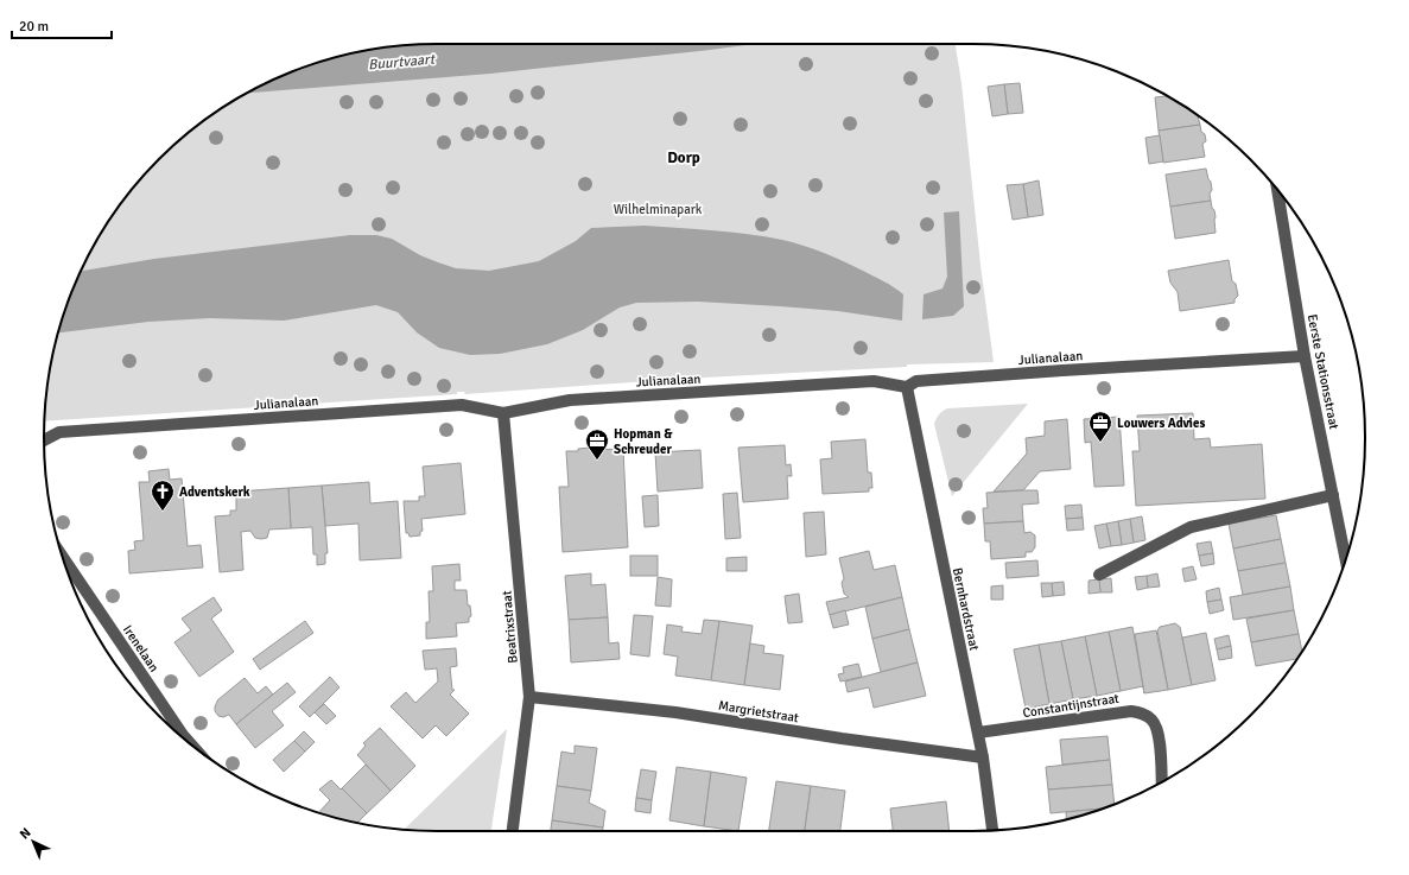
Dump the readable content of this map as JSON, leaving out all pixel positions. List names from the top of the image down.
{
  "streets": {
    "street": [
      "Julianalaan",
      "Eerste Stationsstraat",
      "Bernhardstraat",
      "Beatrixstraat",
      "Irenelaan",
      "Constantijnstraat",
      "Margrietstraat"
    ]
  },
  "crossings": [
    ["Julianalaan", "Eerste Stationsstraat"],
    ["Julianalaan", "Bernhardstraat"],
    ["Julianalaan", "Beatrixstraat"],
    ["Bernhardstraat", "Constantijnstraat"],
    ["Bernhardstraat", "Margrietstraat"],
    ["Beatrixstraat", "Margrietstraat"]
  ],
  "districts": ["Dorp"],
  "water": ["Buurtvaart"],
  "parks": ["Wilhelminapark"],
  "places": {
    "office": ["Louwers Advies", "Hopman & Schreuder"],
    "church": ["Adventskerk"]
  },
  "scale_bar": "20 m",
  "north": "top left"
}
